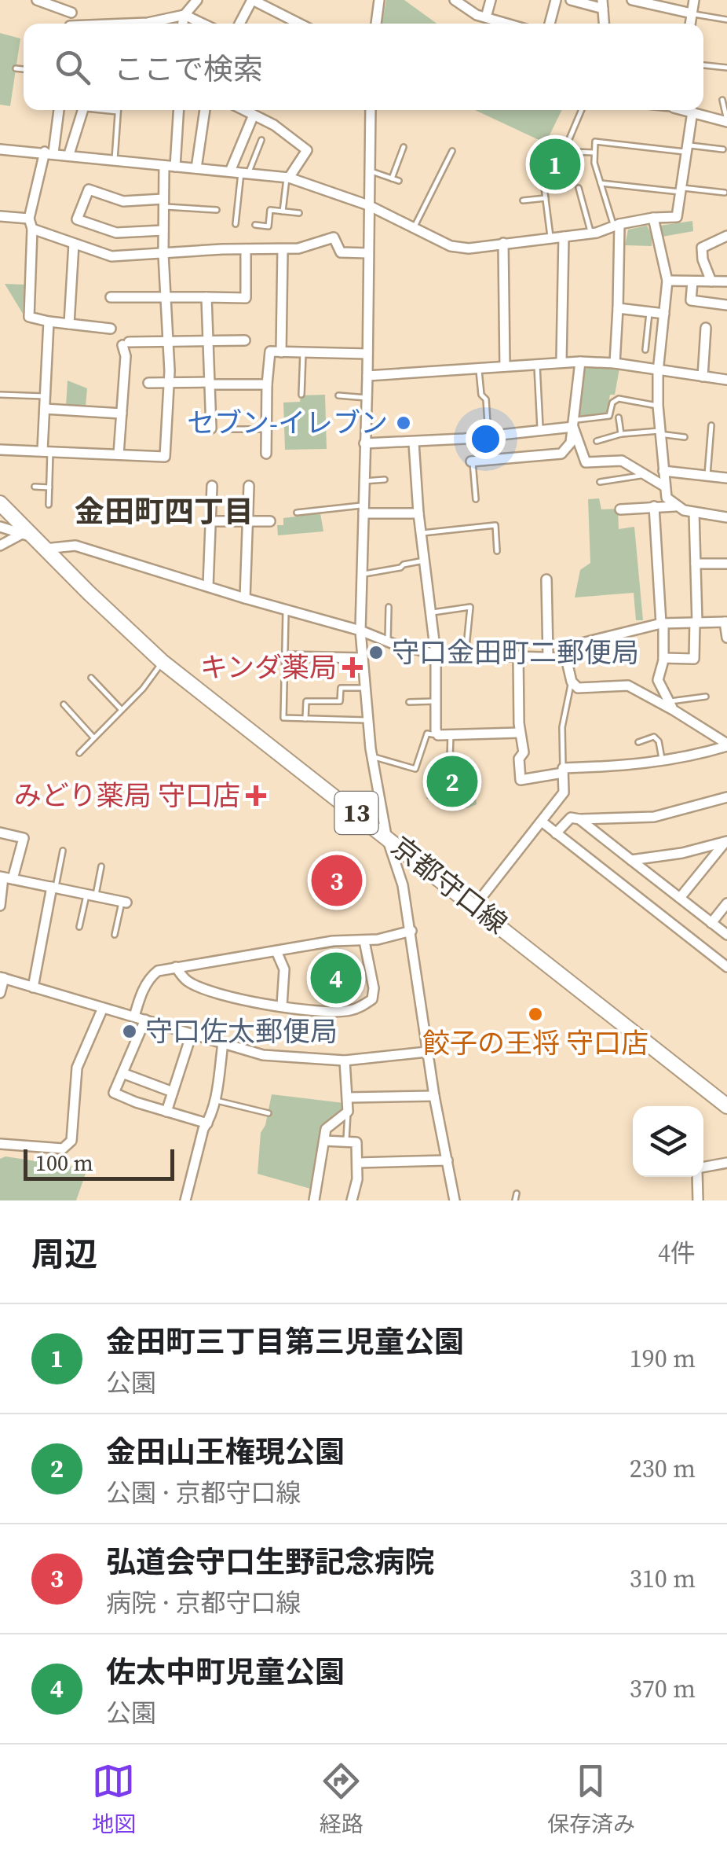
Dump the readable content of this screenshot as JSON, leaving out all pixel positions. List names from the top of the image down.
{
  "streets": {
    "main road": ["13", "京都守口線"]
  },
  "districts": ["金田町四丁目"],
  "places": {
    "other": [
      "セブン-イレブン",
      "守口金田町二郵便局",
      "餃子の王将 守口店",
      "守口佐太郵便局"
    ],
    "health": ["キンダ薬局", "みどり薬局 守口店"]
  },
  "scale_bar": "100 m",
  "page": {
    "search": "ここで検索",
    "pins": [
      "1",
      "2",
      "3",
      "4"
    ],
    "scale": "100 m",
    "heading": ["周辺", "4件"],
    "list": [
      {
        "mark": "1",
        "name": "金田町三丁目第三児童公園",
        "note": "公園",
        "value": "190 m"
      },
      {
        "mark": "2",
        "name": "金田山王権現公園",
        "note": "公園 · 京都守口線",
        "value": "230 m"
      },
      {
        "mark": "3",
        "name": "弘道会守口生野記念病院",
        "note": "病院 · 京都守口線",
        "value": "310 m"
      },
      {
        "mark": "4",
        "name": "佐太中町児童公園",
        "note": "公園",
        "value": "370 m"
      }
    ],
    "nav": ["地図", "経路", "保存済み"]
  }
}
